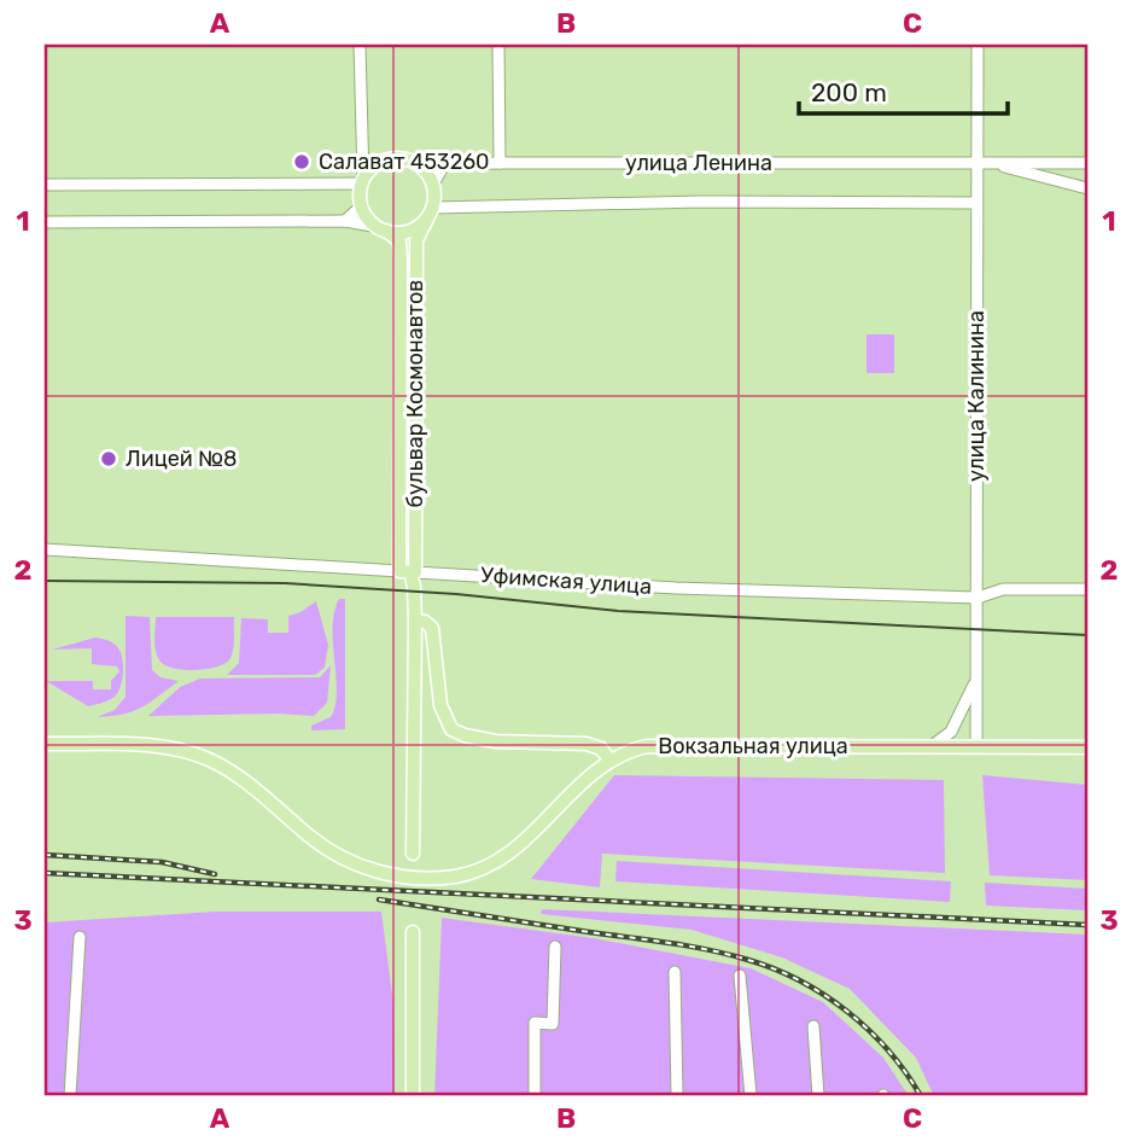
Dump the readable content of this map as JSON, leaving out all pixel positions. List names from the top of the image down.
{
  "streets": {
    "main road": ["улица Ленина", "бульвар Космонавтов", "Вокзальная улица"],
    "street": ["улица Калинина", "Уфимская улица"]
  },
  "crossings": [
    ["улица Ленина", "бульвар Космонавтов"],
    ["улица Ленина", "улица Калинина"],
    ["бульвар Космонавтов", "Уфимская улица"],
    ["улица Калинина", "Уфимская улица"],
    ["улица Калинина", "Вокзальная улица"]
  ],
  "places": ["Салават 453260", "Лицей №8"],
  "scale_bar": "200 m",
  "grid": {
    "columns": ["A", "B", "C"],
    "rows": ["1", "2", "3"]
  }
}
